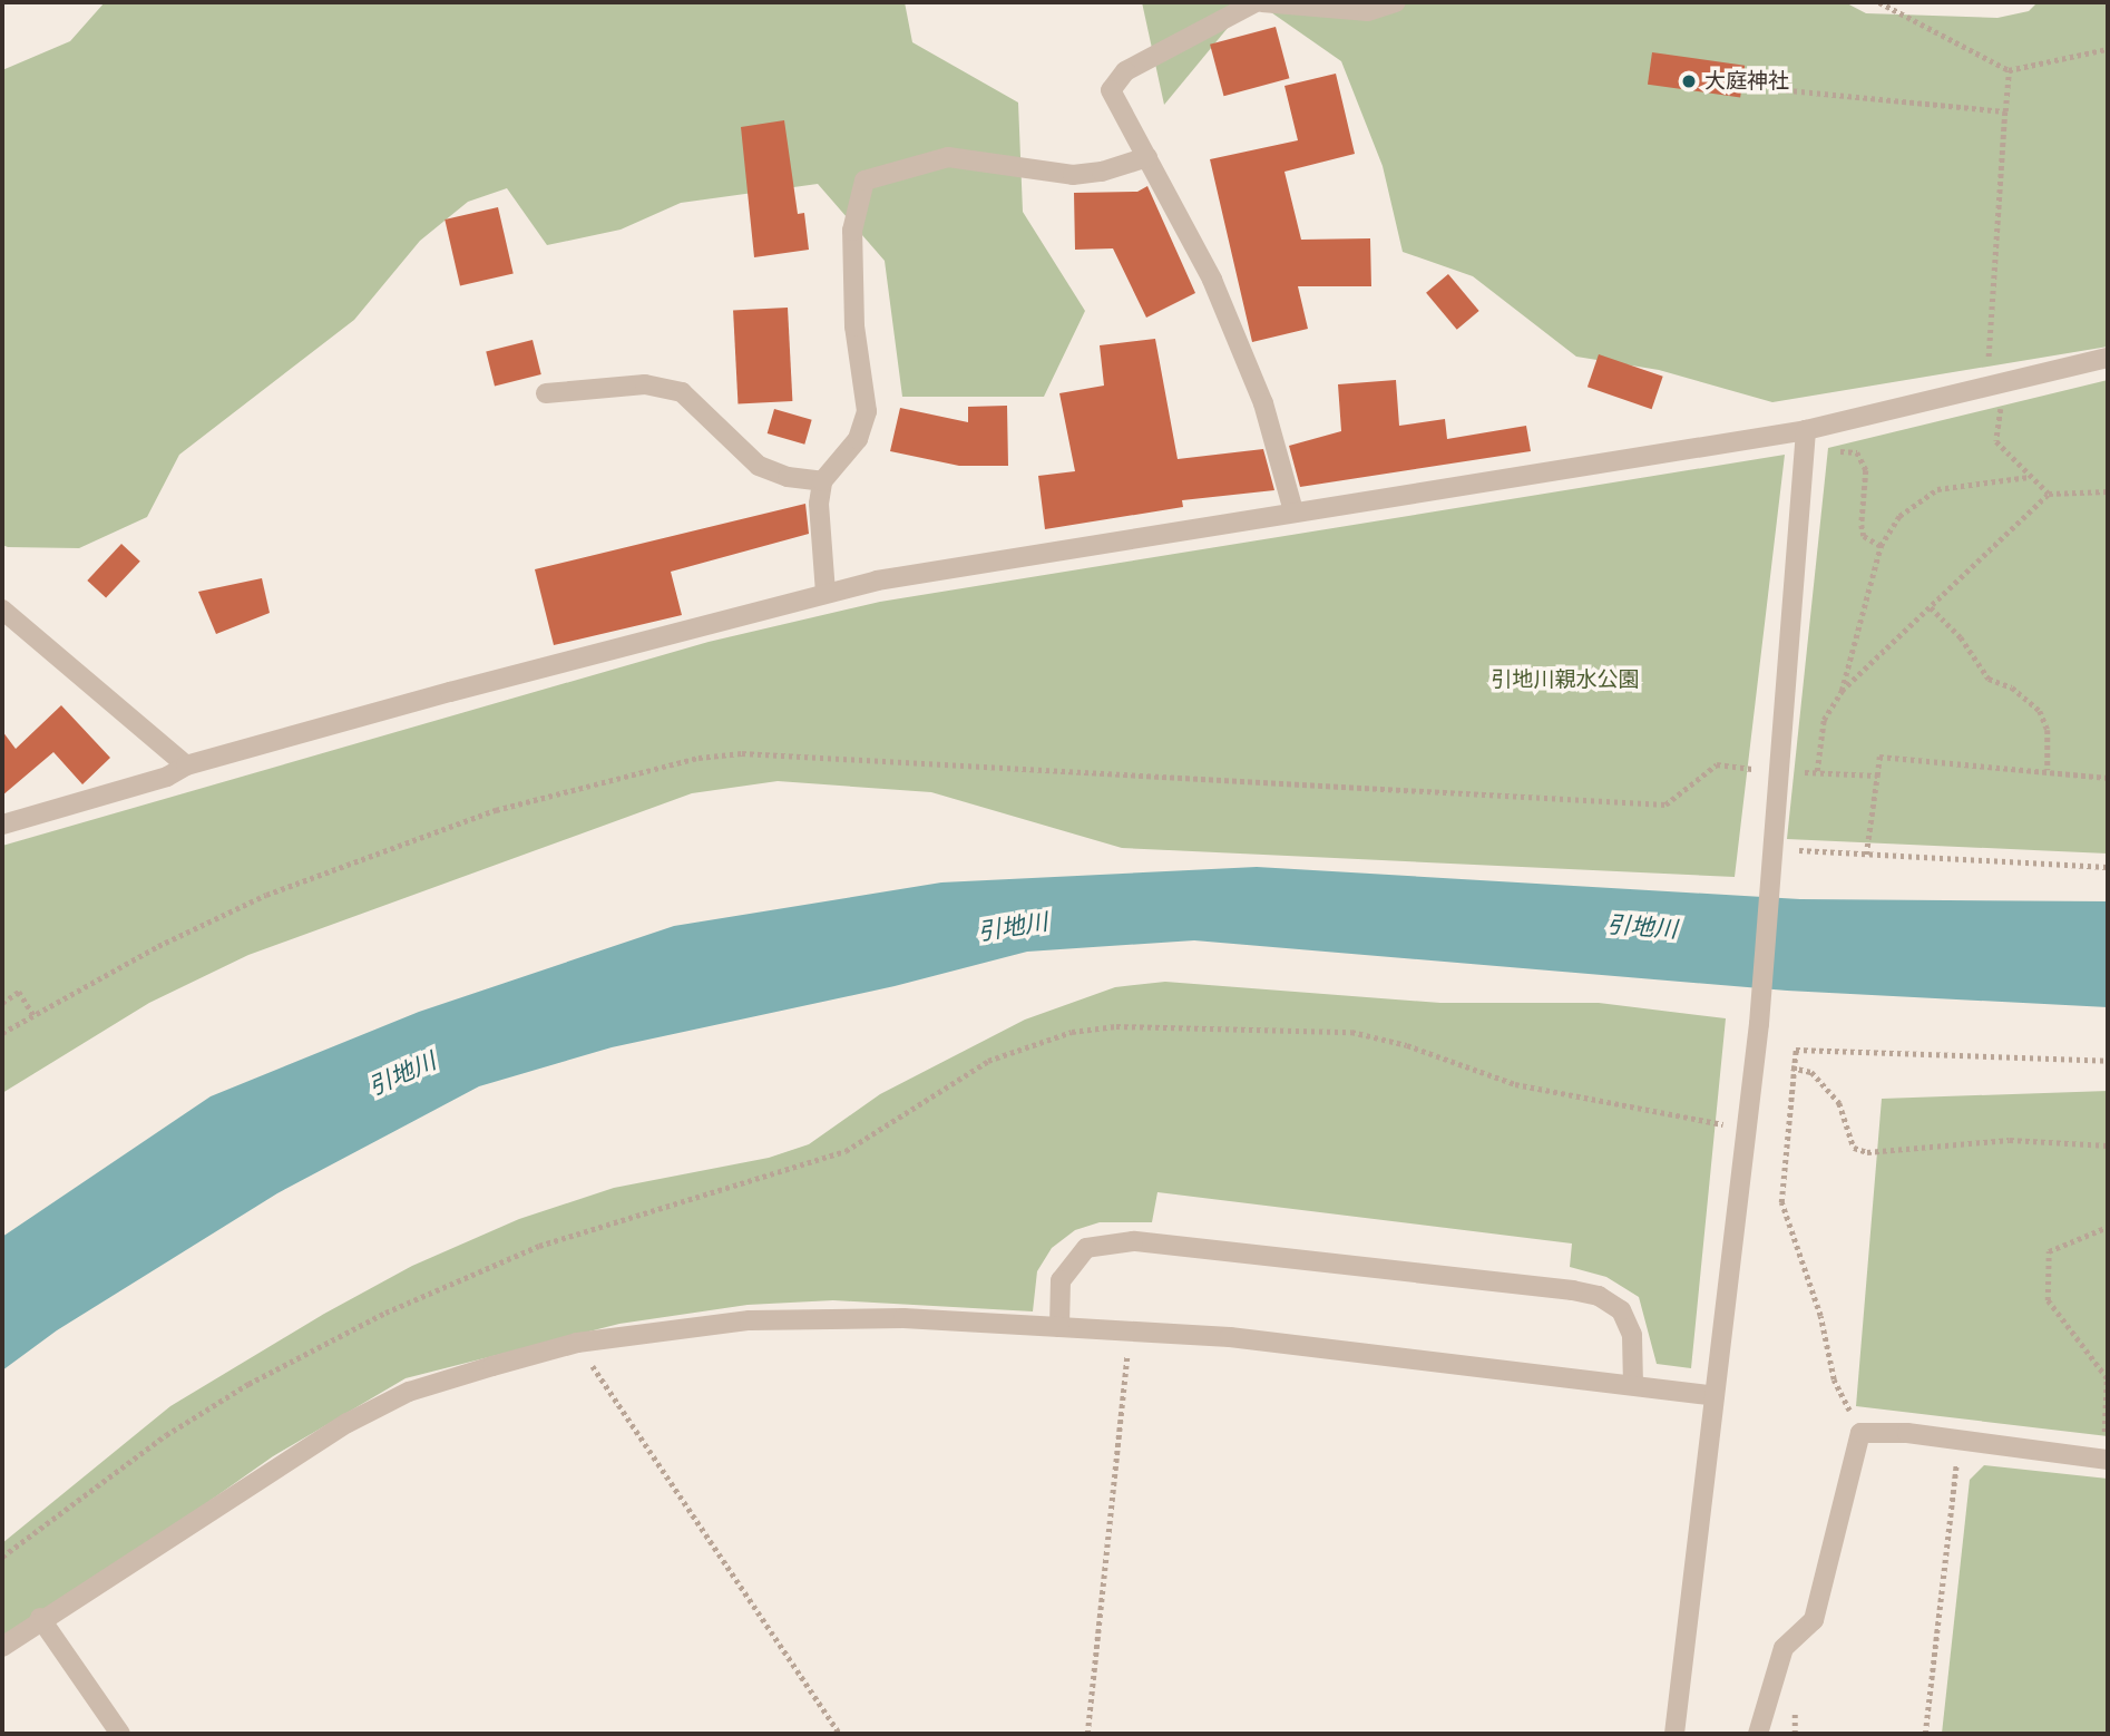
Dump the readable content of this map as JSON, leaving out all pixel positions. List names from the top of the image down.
{
  "water": ["引地川"],
  "parks": ["引地川親水公園"],
  "places": ["大庭神社"]
}
